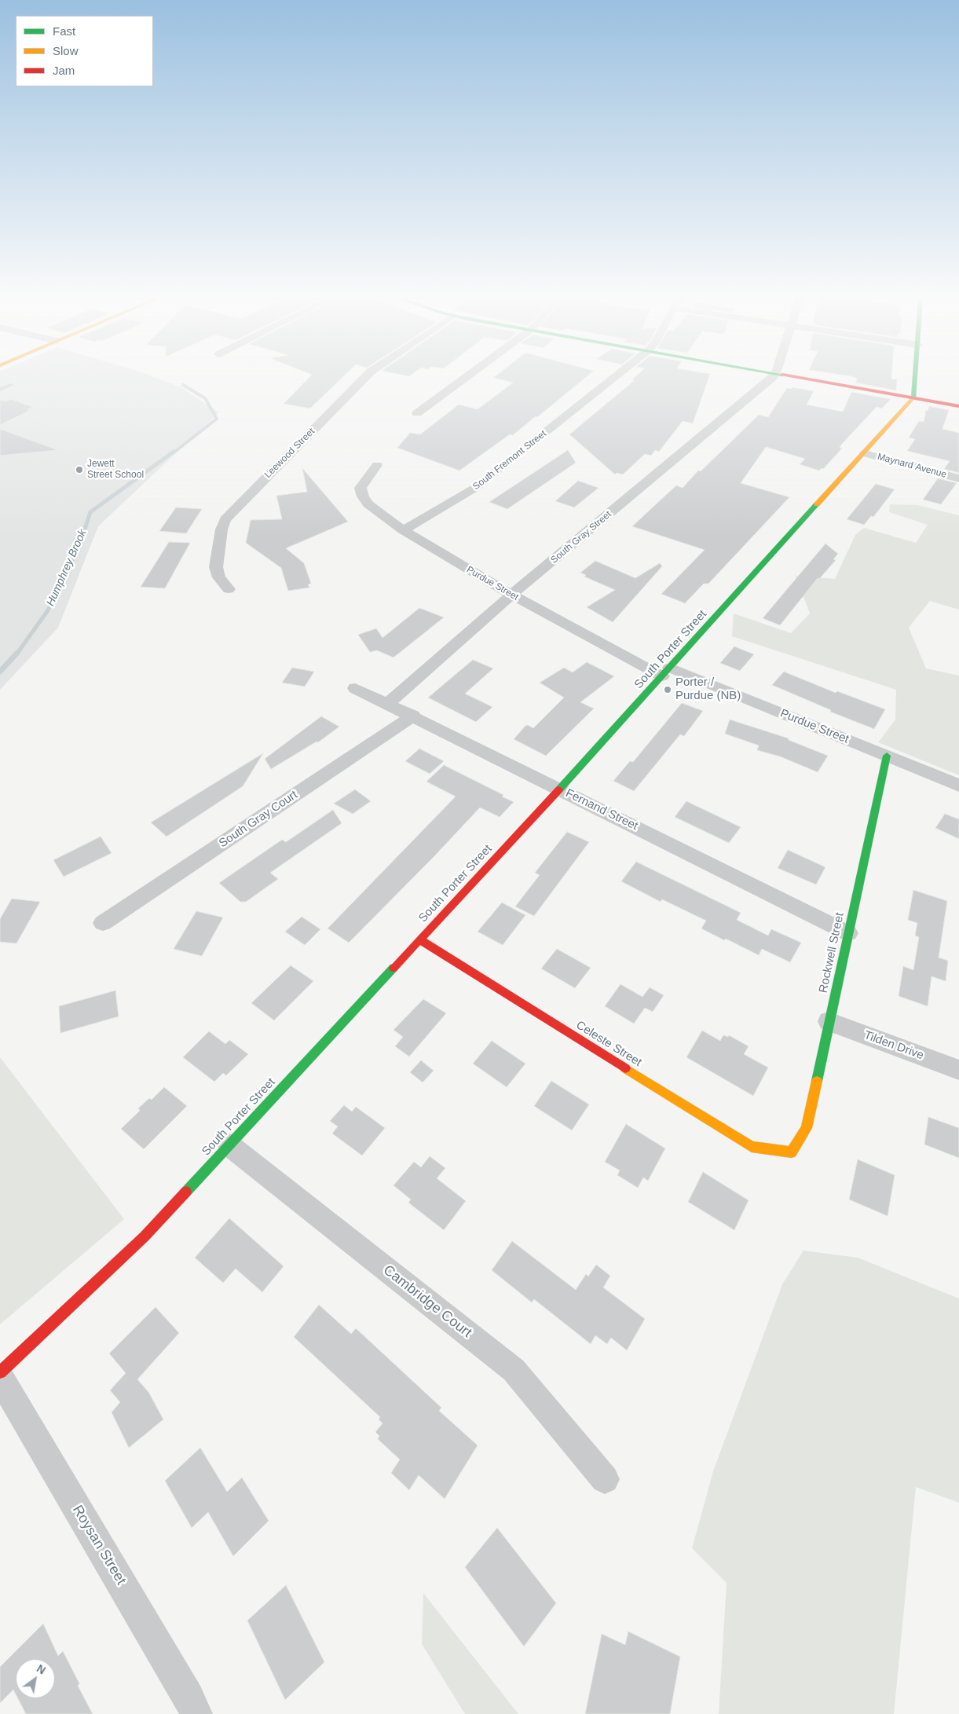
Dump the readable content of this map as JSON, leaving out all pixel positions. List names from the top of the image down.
{
  "streets": {
    "street": [
      "Leewood Street",
      "South Fremont Street",
      "Maynard Avenue",
      "South Gray Street",
      "Purdue Street",
      "South Porter Street",
      "Fernand Street",
      "South Gray Court",
      "Rockwell Street",
      "Celeste Street",
      "Tilden Drive",
      "Cambridge Court",
      "Roysan Street"
    ]
  },
  "crossings": [
    ["South Fremont Street", "Purdue Street"],
    ["Maynard Avenue", "South Porter Street"],
    ["South Gray Street", "Purdue Street"],
    ["South Gray Street", "Fernand Street"],
    ["Purdue Street", "South Porter Street"],
    ["Purdue Street", "Rockwell Street"],
    ["South Porter Street", "Fernand Street"],
    ["South Porter Street", "Celeste Street"],
    ["South Porter Street", "Cambridge Court"],
    ["Fernand Street", "South Gray Court"],
    ["Fernand Street", "Rockwell Street"],
    ["Rockwell Street", "Celeste Street"],
    ["Rockwell Street", "Tilden Drive"]
  ],
  "water": ["Humphrey Brook"],
  "places": ["Jewett Street School", "Porter / Purdue (NB)"],
  "legend": ["Fast", "Slow", "Jam"],
  "north": "top right"
}
